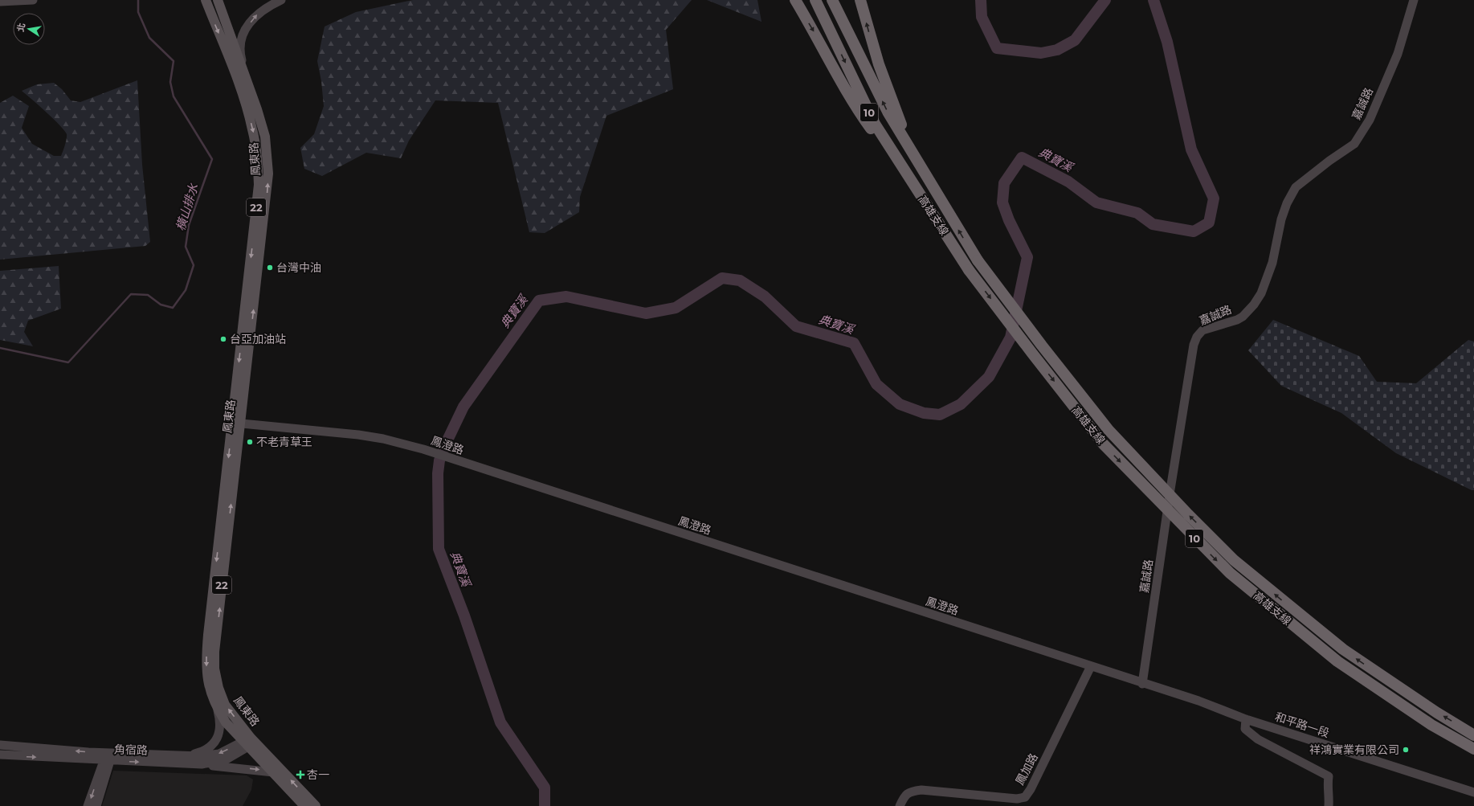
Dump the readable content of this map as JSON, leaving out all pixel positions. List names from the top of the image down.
{
  "streets": {
    "highway": ["10", "高雄支線"],
    "main road": ["鳳東路", "22"],
    "street": [
      "嘉誠路",
      "鳳澄路",
      "和平路一段",
      "角宿路",
      "鳳加路"
    ]
  },
  "crossings": [
    ["嘉誠路", "鳳澄路"],
    ["嘉誠路", "和平路一段"],
    ["鳳東路", "鳳澄路"],
    ["鳳東路", "角宿路"],
    ["鳳澄路", "和平路一段"],
    ["鳳澄路", "鳳加路"]
  ],
  "water": ["典寶溪", "橫山排水"],
  "places": {
    "other": [
      "台灣中油",
      "台亞加油站",
      "不老青草王",
      "祥鴻實業有限公司"
    ],
    "health": ["杏一"]
  },
  "north": "left"
}
